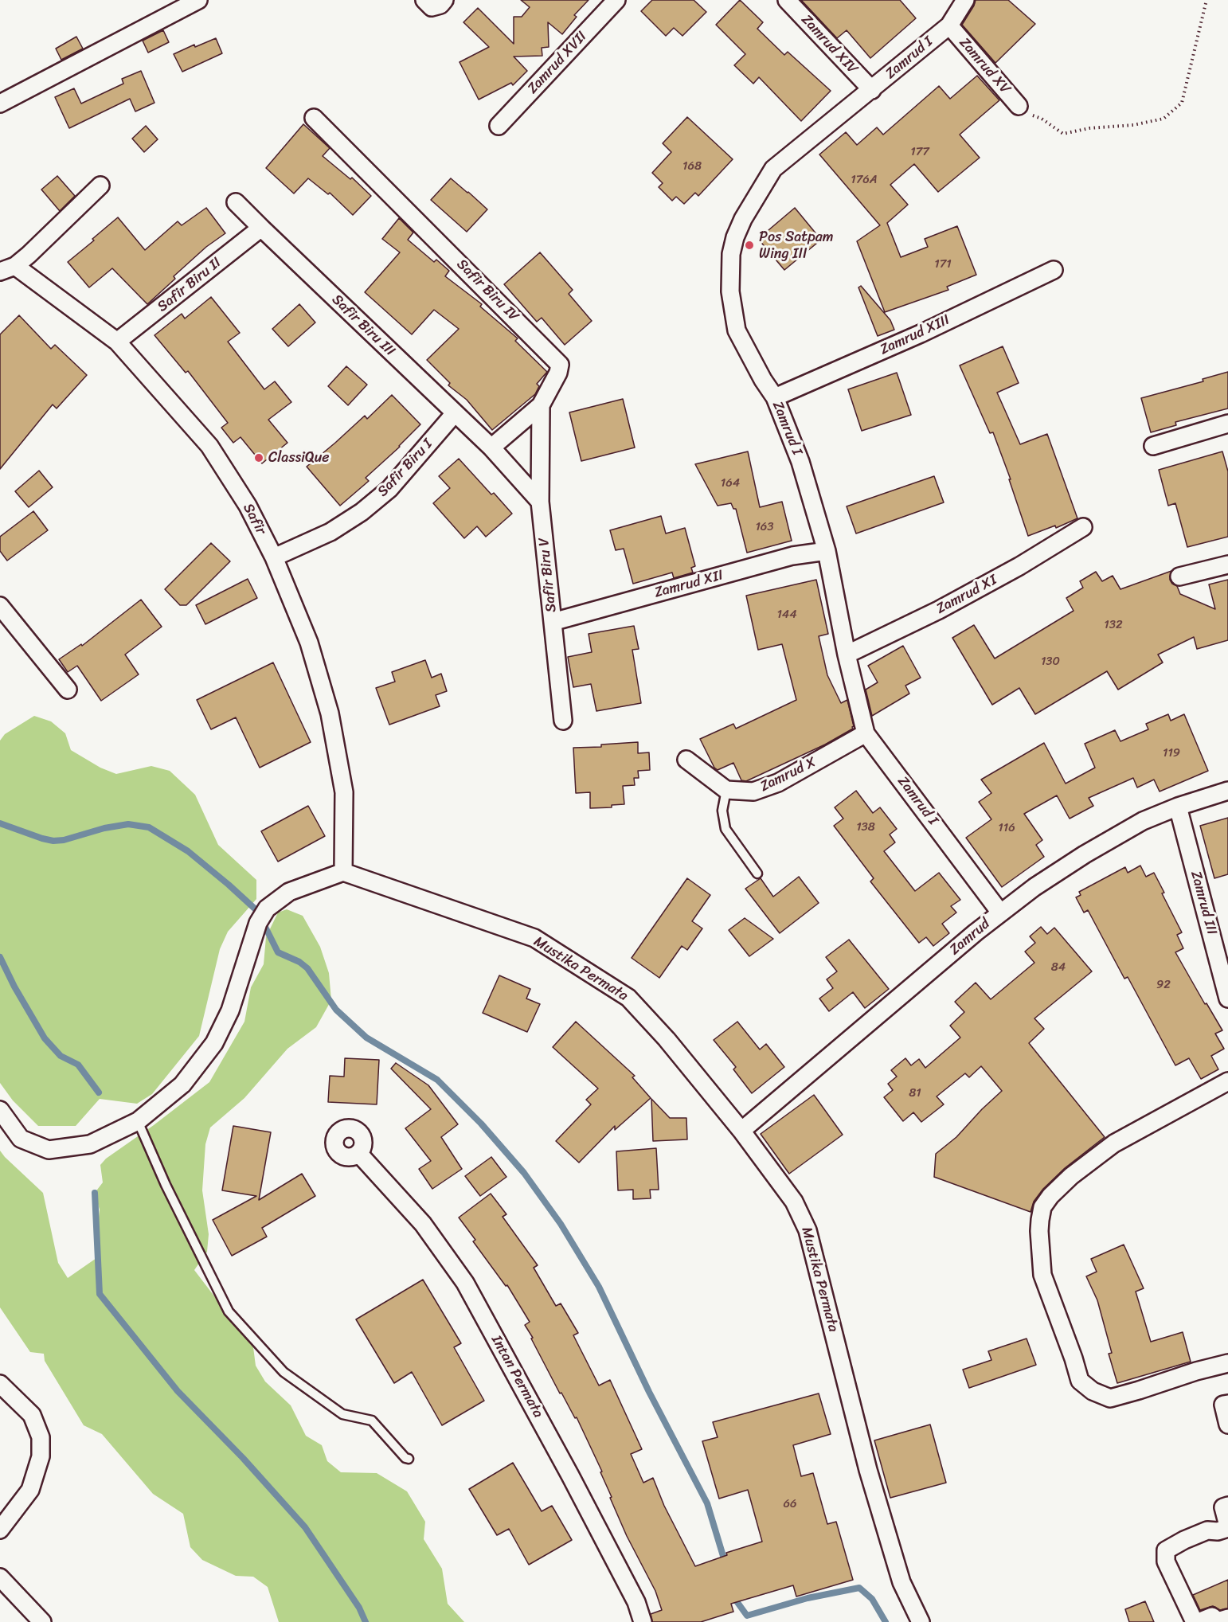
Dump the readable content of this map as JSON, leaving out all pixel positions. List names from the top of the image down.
{
  "streets": {
    "street": [
      "Zamrud XIV",
      "Zamrud I",
      "Zamrud XVII",
      "Zamrud XV",
      "Safir Biru II",
      "Safir Biru IV",
      "Safir Biru III",
      "Zamrud XIII",
      "Safir Biru I",
      "Safir",
      "Safir Biru V",
      "Zamrud XII",
      "Zamrud XI",
      "Zamrud X",
      "Zamrud III",
      "Zamrud",
      "Mustika Permata",
      "Intan Permata"
    ]
  },
  "crossings": [
    ["Zamrud XIV", "Zamrud I"],
    ["Zamrud I", "Zamrud XV"],
    ["Zamrud I", "Zamrud XIII"],
    ["Zamrud I", "Zamrud XII"],
    ["Zamrud I", "Zamrud XI"],
    ["Zamrud I", "Zamrud X"],
    ["Zamrud I", "Zamrud"],
    ["Safir Biru II", "Safir Biru III"],
    ["Safir Biru II", "Safir"],
    ["Safir Biru IV", "Safir Biru V"],
    ["Safir Biru III", "Safir Biru I"],
    ["Safir Biru I", "Safir"],
    ["Safir", "Mustika Permata"],
    ["Safir Biru V", "Zamrud XII"],
    ["Zamrud III", "Zamrud"],
    ["Zamrud", "Mustika Permata"]
  ],
  "places": ["Pos Satpam Wing III", "ClassiQue"],
  "house_numbers": [
    "177",
    "168",
    "176A",
    "171",
    "164",
    "163",
    "144",
    "132",
    "130",
    "119",
    "138",
    "116",
    "84",
    "92",
    "81",
    "66"
  ]
}
